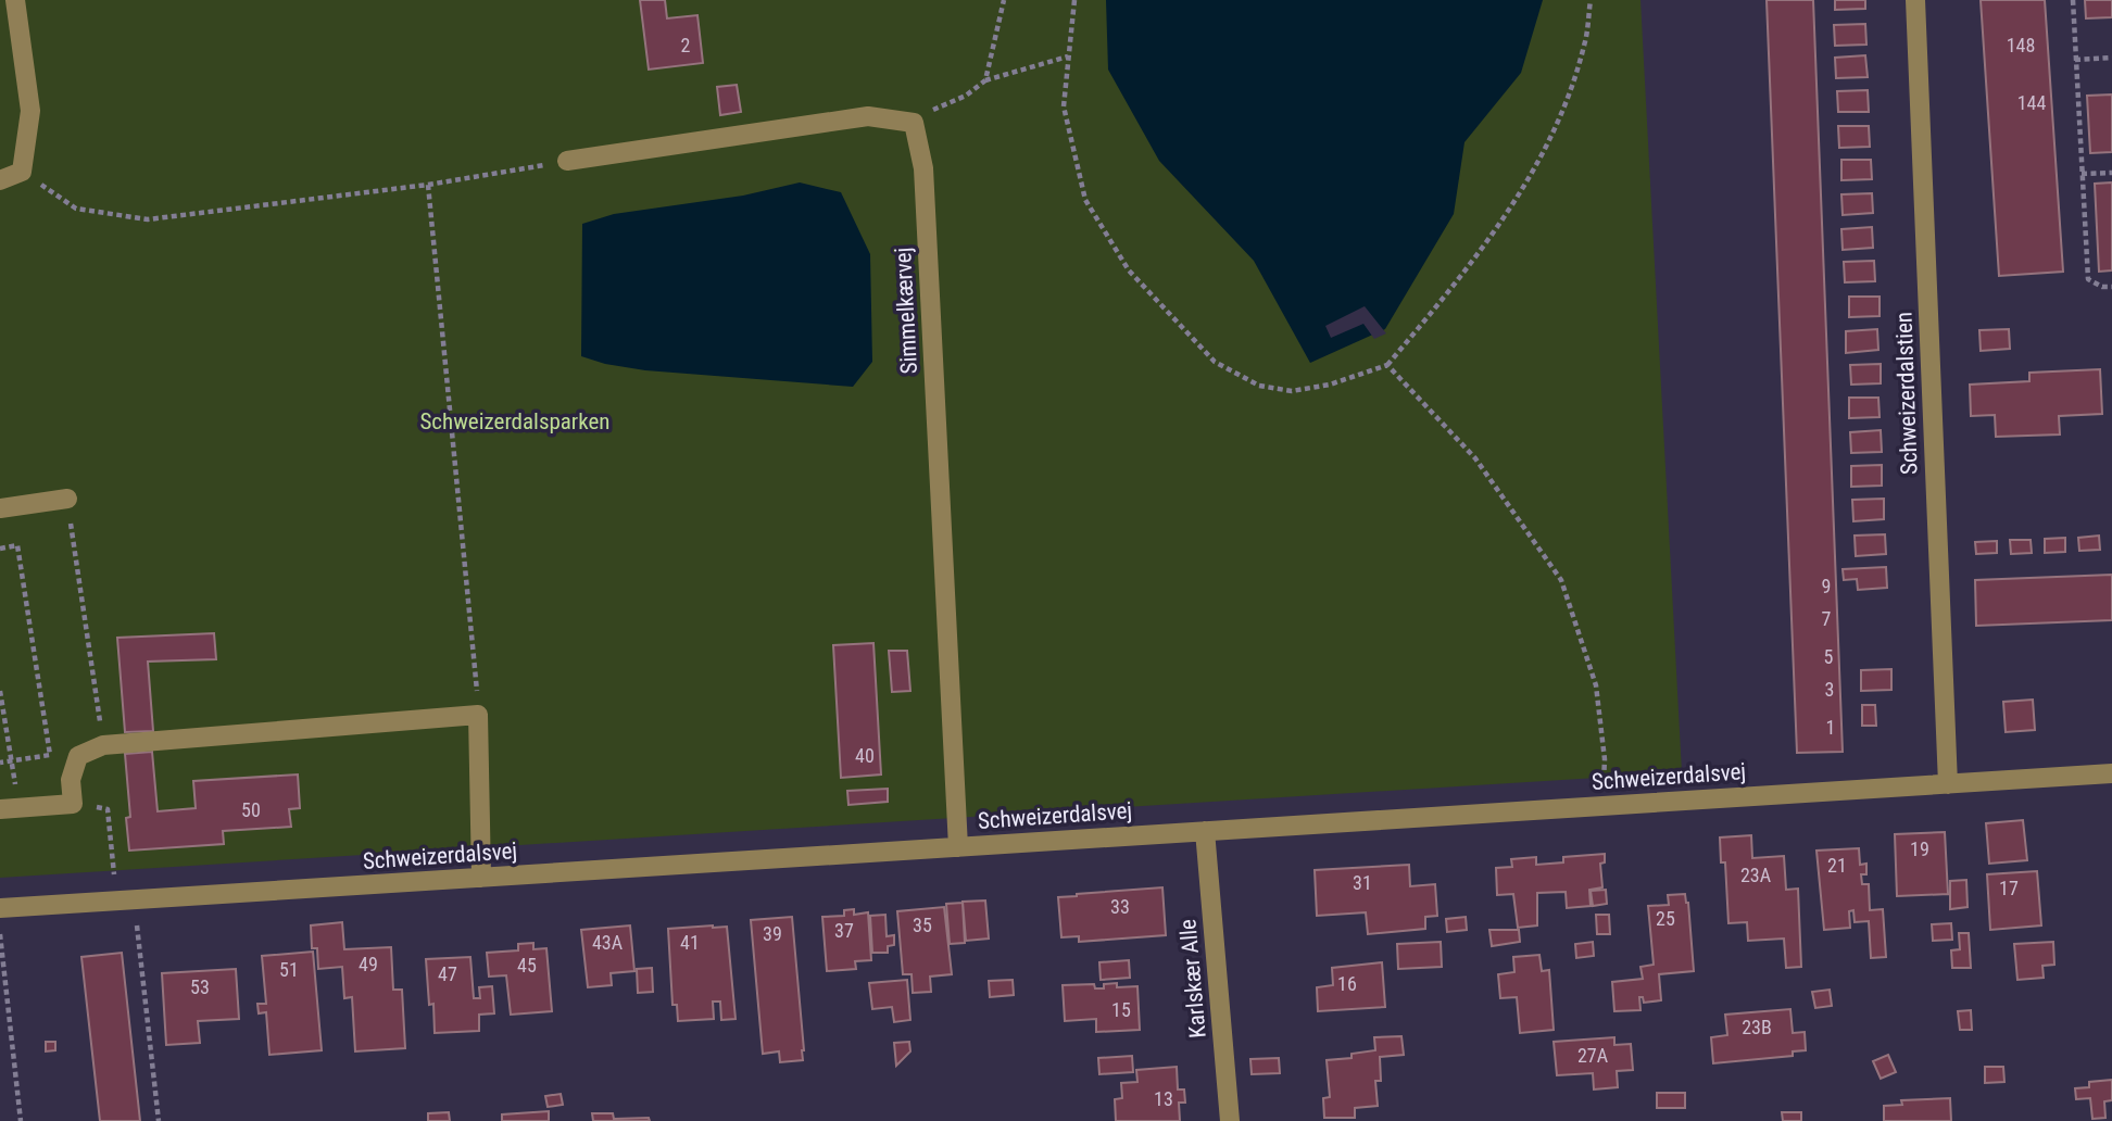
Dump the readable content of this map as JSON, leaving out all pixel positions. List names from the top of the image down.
{
  "streets": {
    "street": [
      "Simmelkærvej",
      "Schweizerdalstien",
      "Schweizerdalsvej",
      "Karlskær Alle"
    ]
  },
  "crossings": [
    ["Simmelkærvej", "Schweizerdalsvej"],
    ["Schweizerdalstien", "Schweizerdalsvej"],
    ["Schweizerdalsvej", "Karlskær Alle"]
  ],
  "parks": ["Schweizerdalsparken"],
  "house_numbers": [
    "2",
    "148",
    "144",
    "9",
    "7",
    "5",
    "3",
    "1",
    "40",
    "50",
    "19",
    "21",
    "23A",
    "31",
    "17",
    "33",
    "25",
    "35",
    "37",
    "39",
    "43A",
    "41",
    "49",
    "45",
    "51",
    "47",
    "16",
    "53",
    "15",
    "23B",
    "27A",
    "13"
  ]
}
